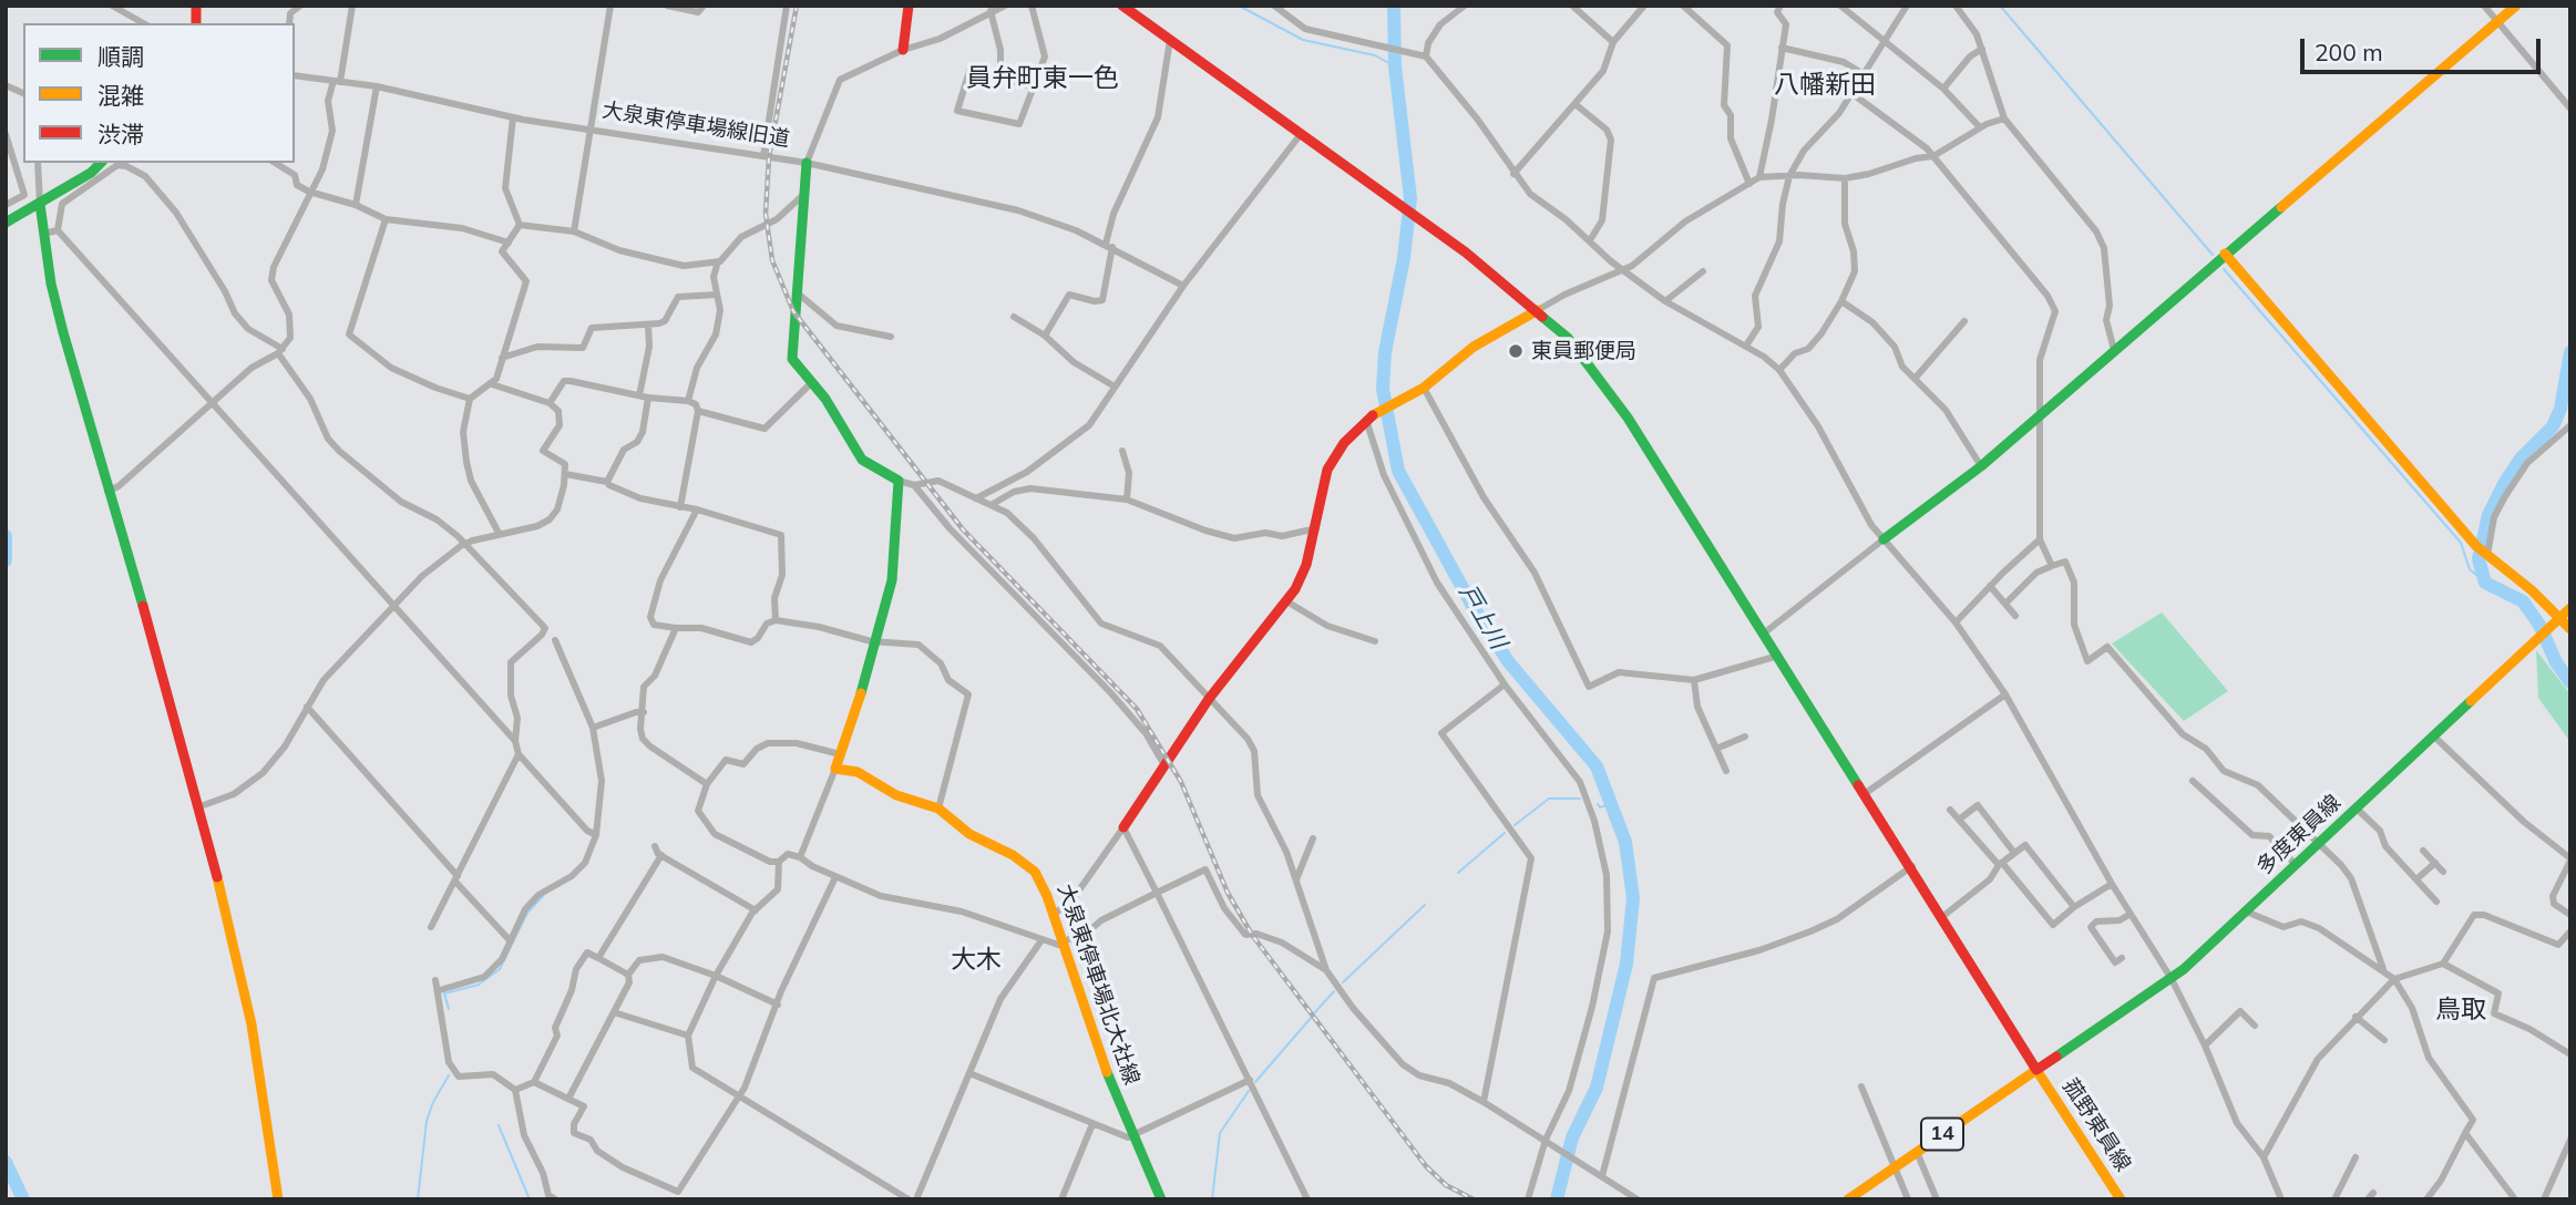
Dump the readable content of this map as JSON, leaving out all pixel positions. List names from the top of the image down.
{
  "streets": {
    "street": [
      "大泉東停車場線旧道",
      "多度東員線",
      "大泉東停車場北大社線",
      "菰野東員線",
      "14"
    ]
  },
  "crossings": [
    ["多度東員線", "菰野東員線"]
  ],
  "districts": [
    "員弁町東一色",
    "八幡新田",
    "大木",
    "鳥取"
  ],
  "water": ["戸上川"],
  "places": ["東員郵便局"],
  "legend": ["順調", "混雑", "渋滞"],
  "scale_bar": "200 m"
}
